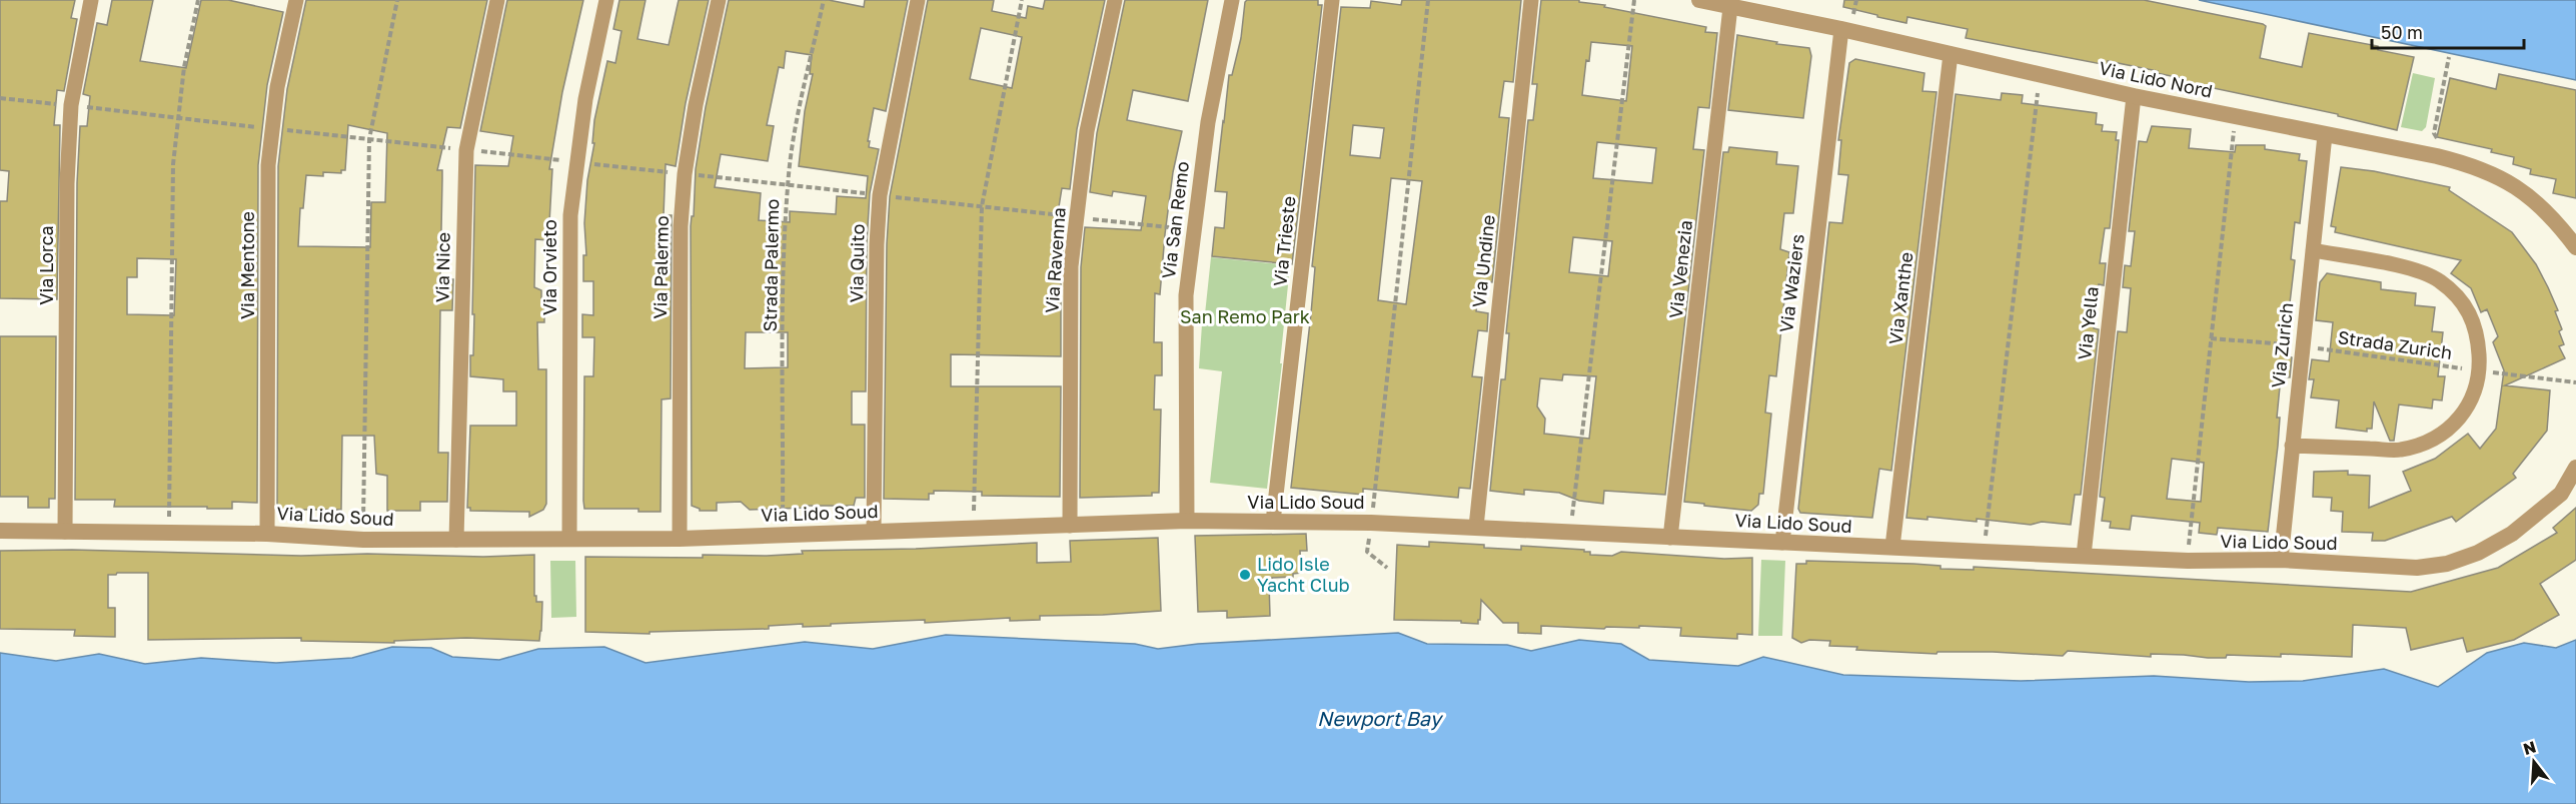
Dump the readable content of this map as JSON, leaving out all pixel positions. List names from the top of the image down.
{
  "streets": {
    "street": [
      "Via Lido Nord",
      "Via San Remo",
      "Via Trieste",
      "Via Ravenna",
      "Via Undine",
      "Via Quito",
      "Via Lorca",
      "Via Mentone",
      "Via Nice",
      "Via Orvieto",
      "Via Palermo",
      "Via Venezia",
      "Via Waziers",
      "Via Xanthe",
      "Via Yella",
      "Via Zurich",
      "Via Lido Soud"
    ],
    "path": ["Strada Palermo", "Strada Zurich"]
  },
  "crossings": [
    ["Via Lido Nord", "Via Venezia"],
    ["Via Lido Nord", "Via Waziers"],
    ["Via Lido Nord", "Via Xanthe"],
    ["Via Lido Nord", "Via Yella"],
    ["Via Lido Nord", "Via Zurich"],
    ["Via San Remo", "Via Lido Soud"],
    ["Via Trieste", "Via Lido Soud"],
    ["Via Ravenna", "Via Lido Soud"],
    ["Via Undine", "Via Lido Soud"],
    ["Via Quito", "Via Lido Soud"],
    ["Via Lorca", "Via Lido Soud"],
    ["Via Mentone", "Via Lido Soud"],
    ["Strada Palermo", "Via Lido Soud"],
    ["Via Nice", "Via Lido Soud"],
    ["Via Orvieto", "Via Lido Soud"],
    ["Via Palermo", "Via Lido Soud"],
    ["Via Venezia", "Via Lido Soud"],
    ["Via Waziers", "Via Lido Soud"],
    ["Via Xanthe", "Via Lido Soud"],
    ["Via Yella", "Via Lido Soud"],
    ["Via Zurich", "Strada Zurich"],
    ["Via Zurich", "Via Lido Soud"]
  ],
  "water": ["Newport Bay"],
  "parks": ["San Remo Park"],
  "places": ["Lido Isle Yacht Club"],
  "scale_bar": "50 m",
  "north": "top"
}
